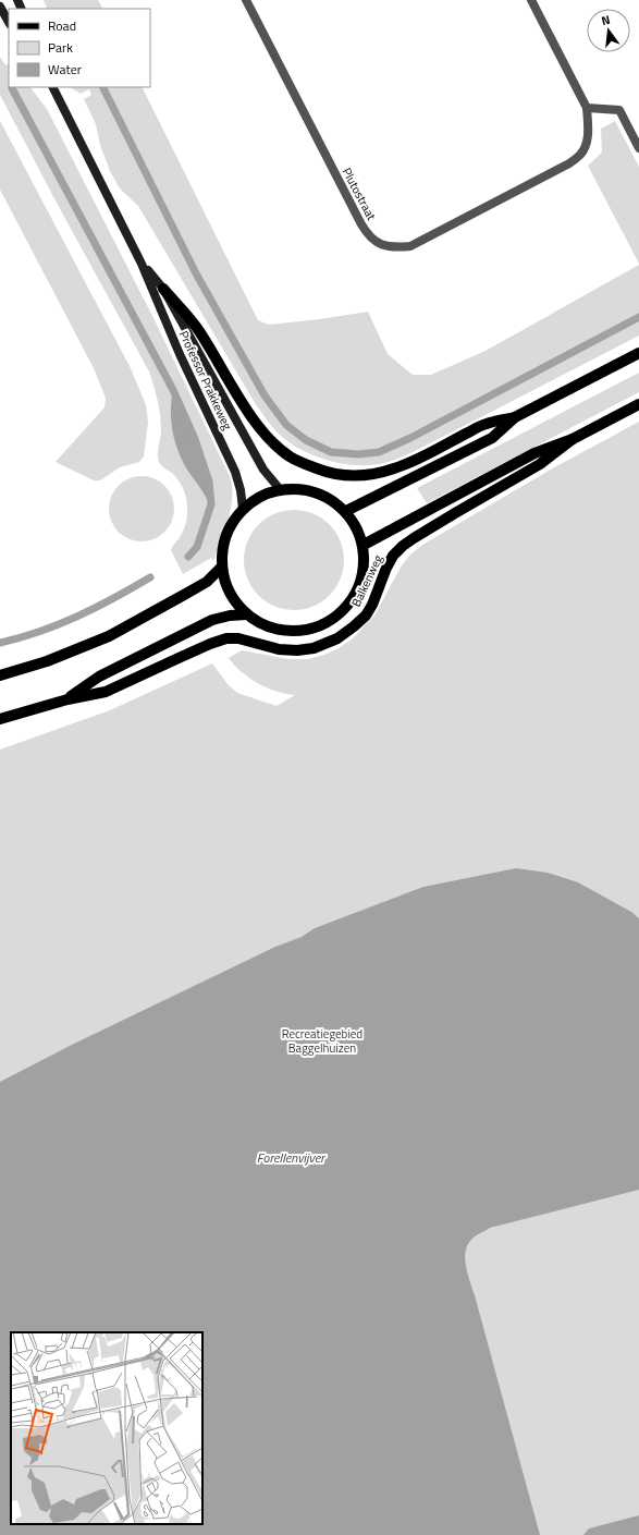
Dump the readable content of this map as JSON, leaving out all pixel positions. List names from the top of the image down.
{
  "streets": {
    "main road": ["Balkenweg"],
    "street": ["Plutostraat", "Professor Prakkeweg"]
  },
  "crossings": [
    ["Professor Prakkeweg", "Balkenweg"]
  ],
  "water": ["Forellenvijver"],
  "parks": ["Recreatiegebied Baggelhuizen"],
  "legend": ["Road", "Park", "Water"],
  "north": "top"
}
